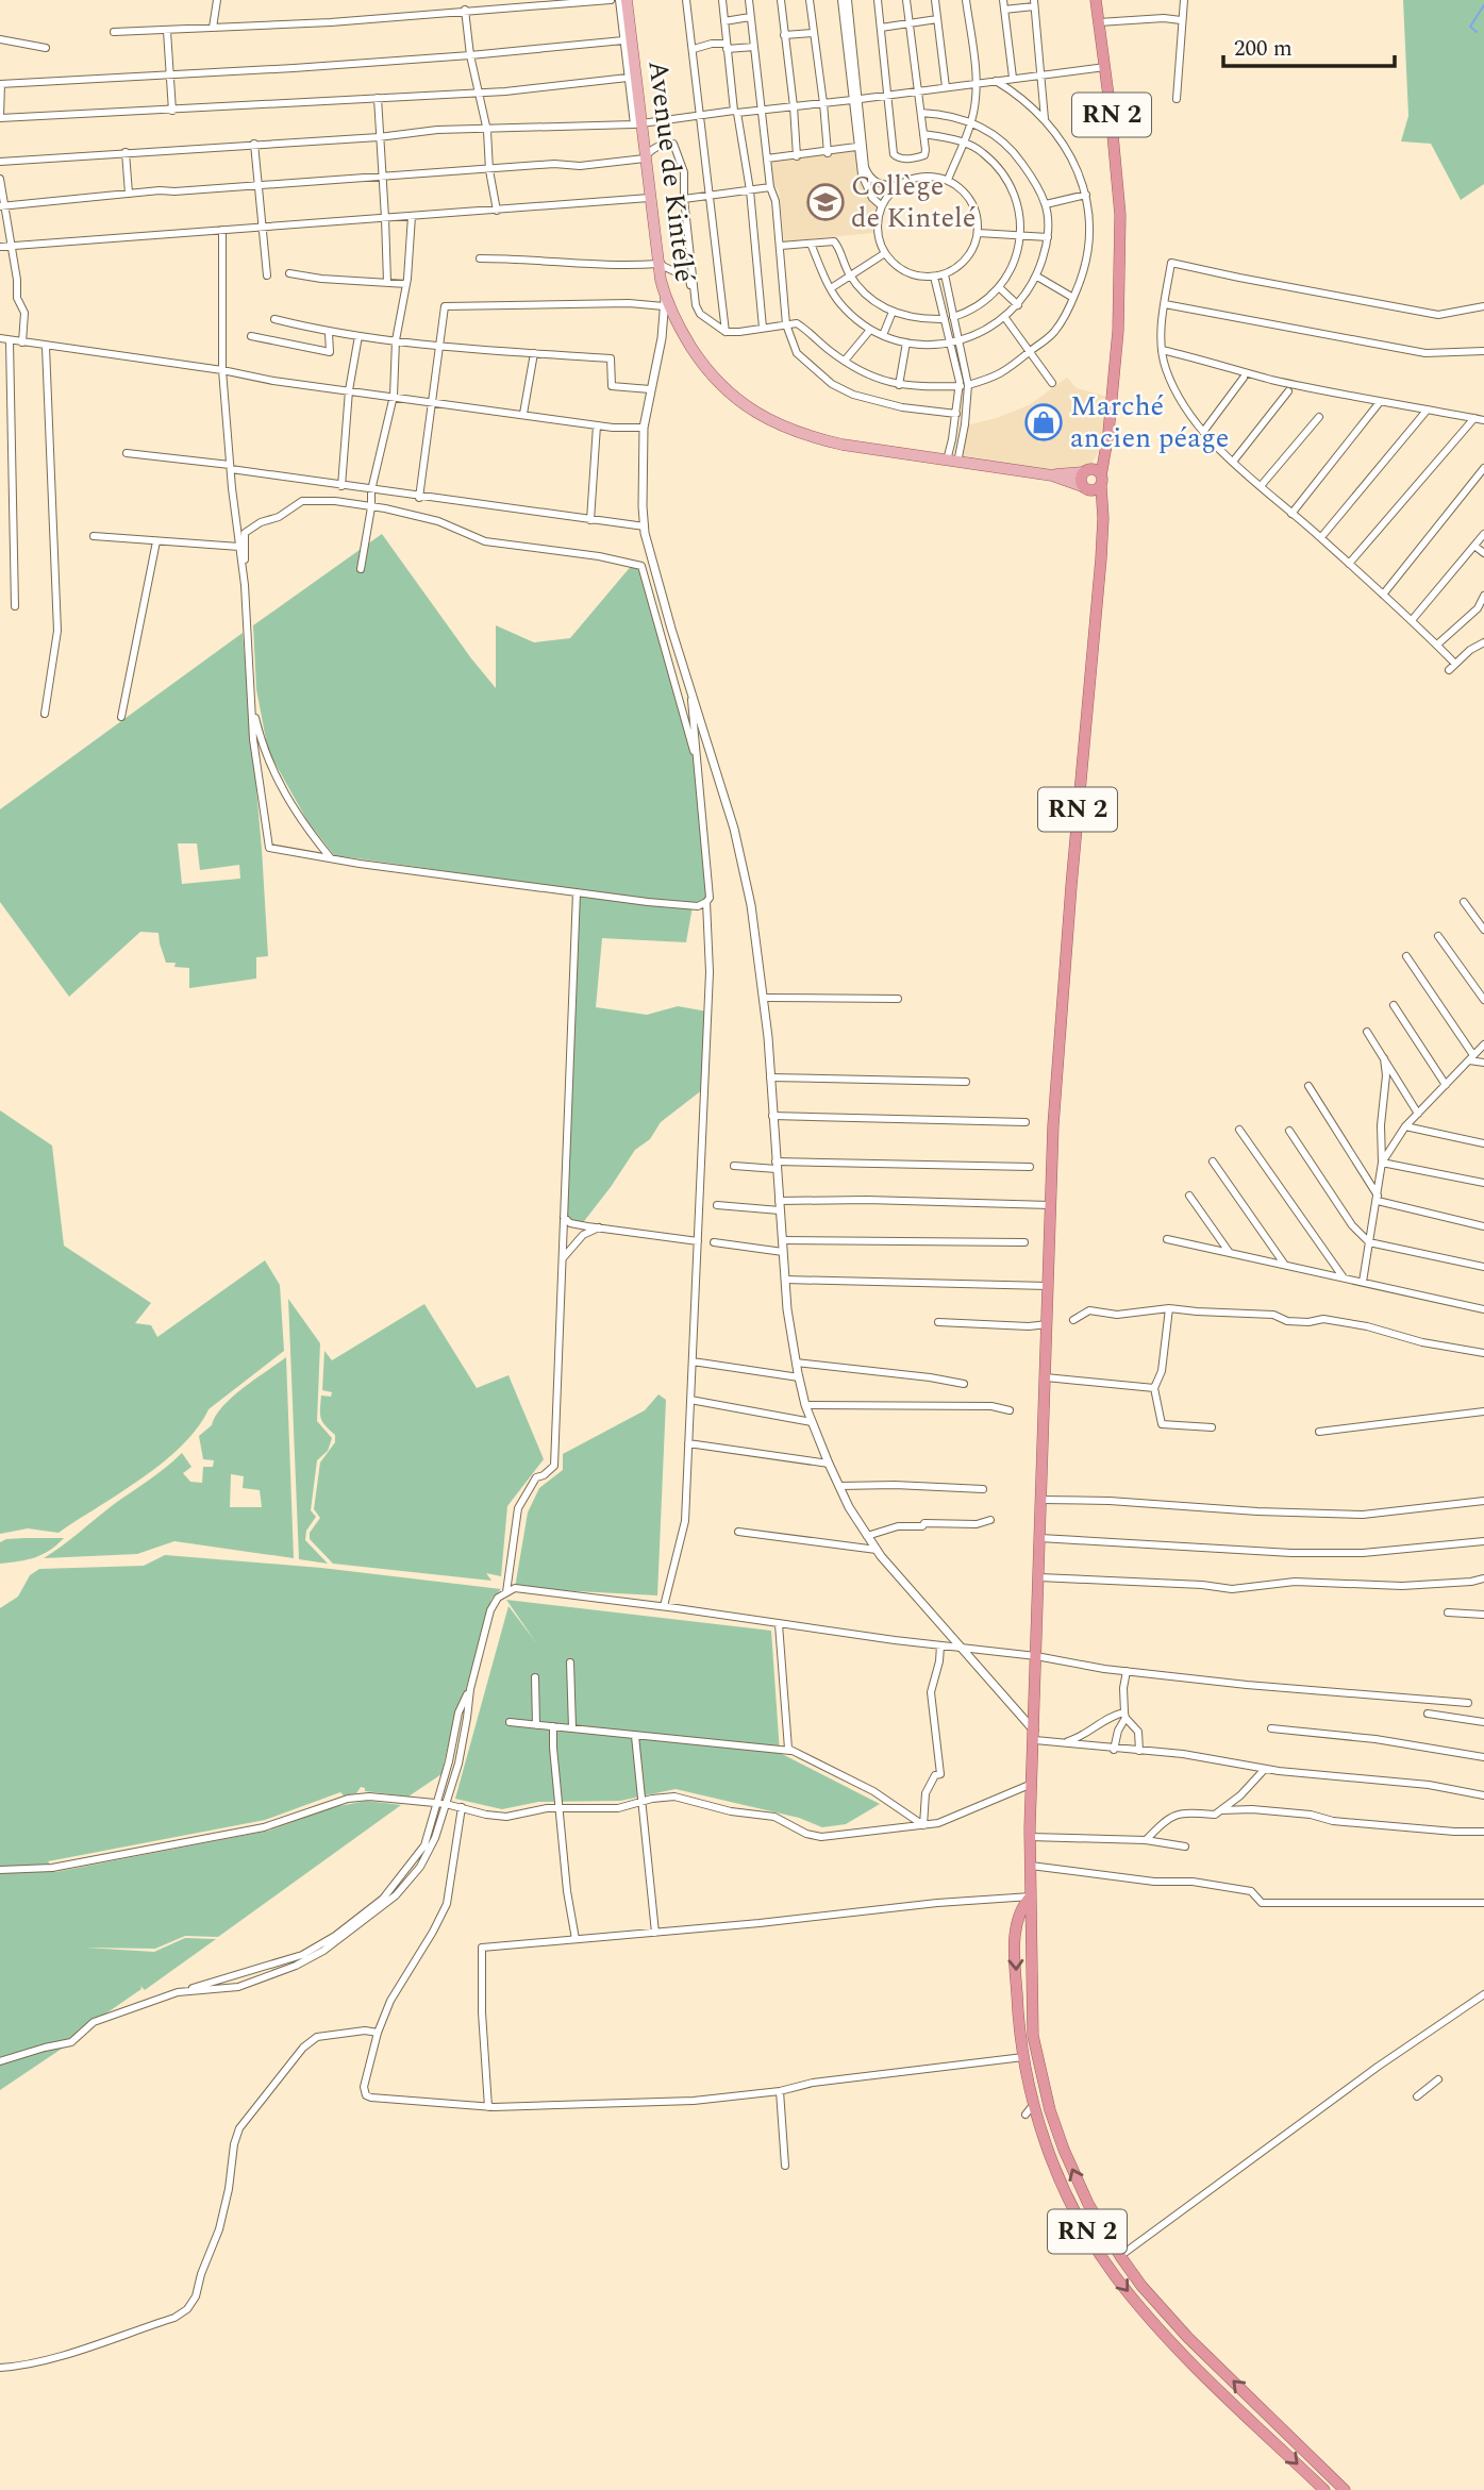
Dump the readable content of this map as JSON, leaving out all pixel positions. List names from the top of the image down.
{
  "streets": {
    "highway": ["RN 2"],
    "main road": ["Avenue de Kintélé"]
  },
  "crossings": [
    ["RN 2", "Avenue de Kintélé"]
  ],
  "places": {
    "school or university": ["Collège de Kintelé"],
    "shop": ["Marché ancien péage"]
  },
  "scale_bar": "200 m"
}
